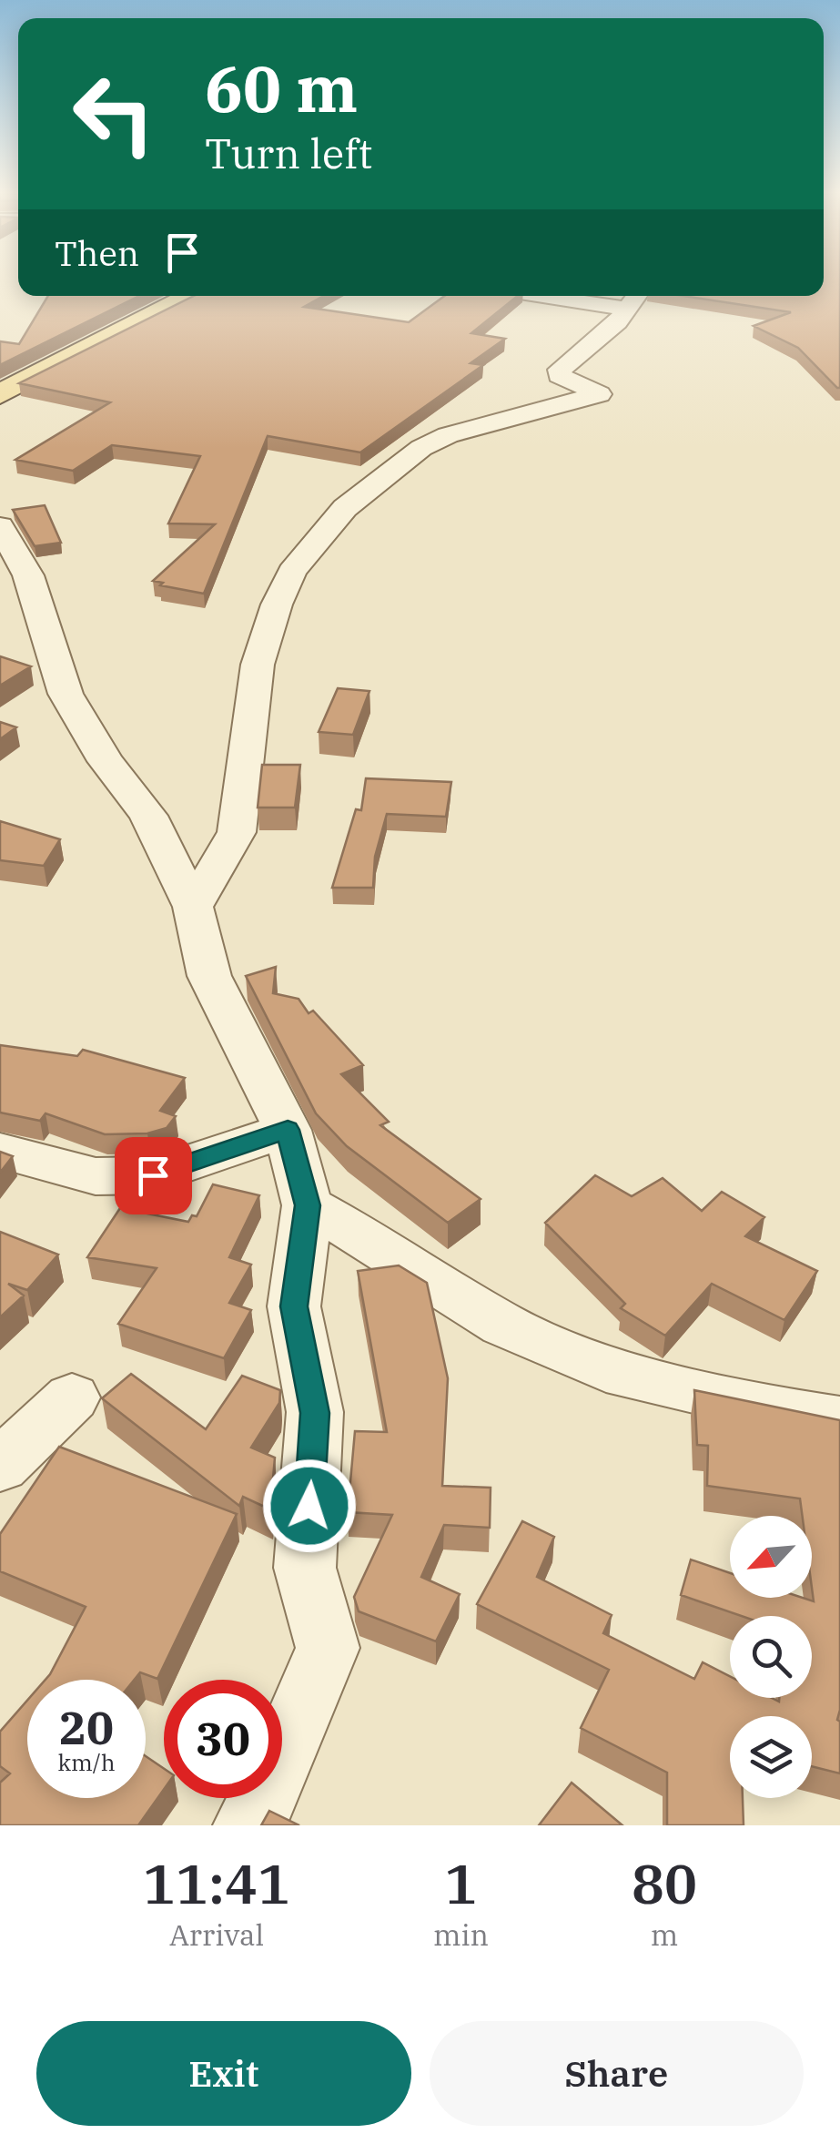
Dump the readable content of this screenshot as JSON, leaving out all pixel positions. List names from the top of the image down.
{
  "north": "bottom left",
  "page": {
    "turn": ["60 m", "Turn left"],
    "then": "Then",
    "speed": "20 km/h",
    "limit": "30",
    "eta": [
      "11:41",
      "Arrival",
      "1",
      "min",
      "80",
      "m"
    ],
    "buttons": ["Exit", "Share"]
  }
}
